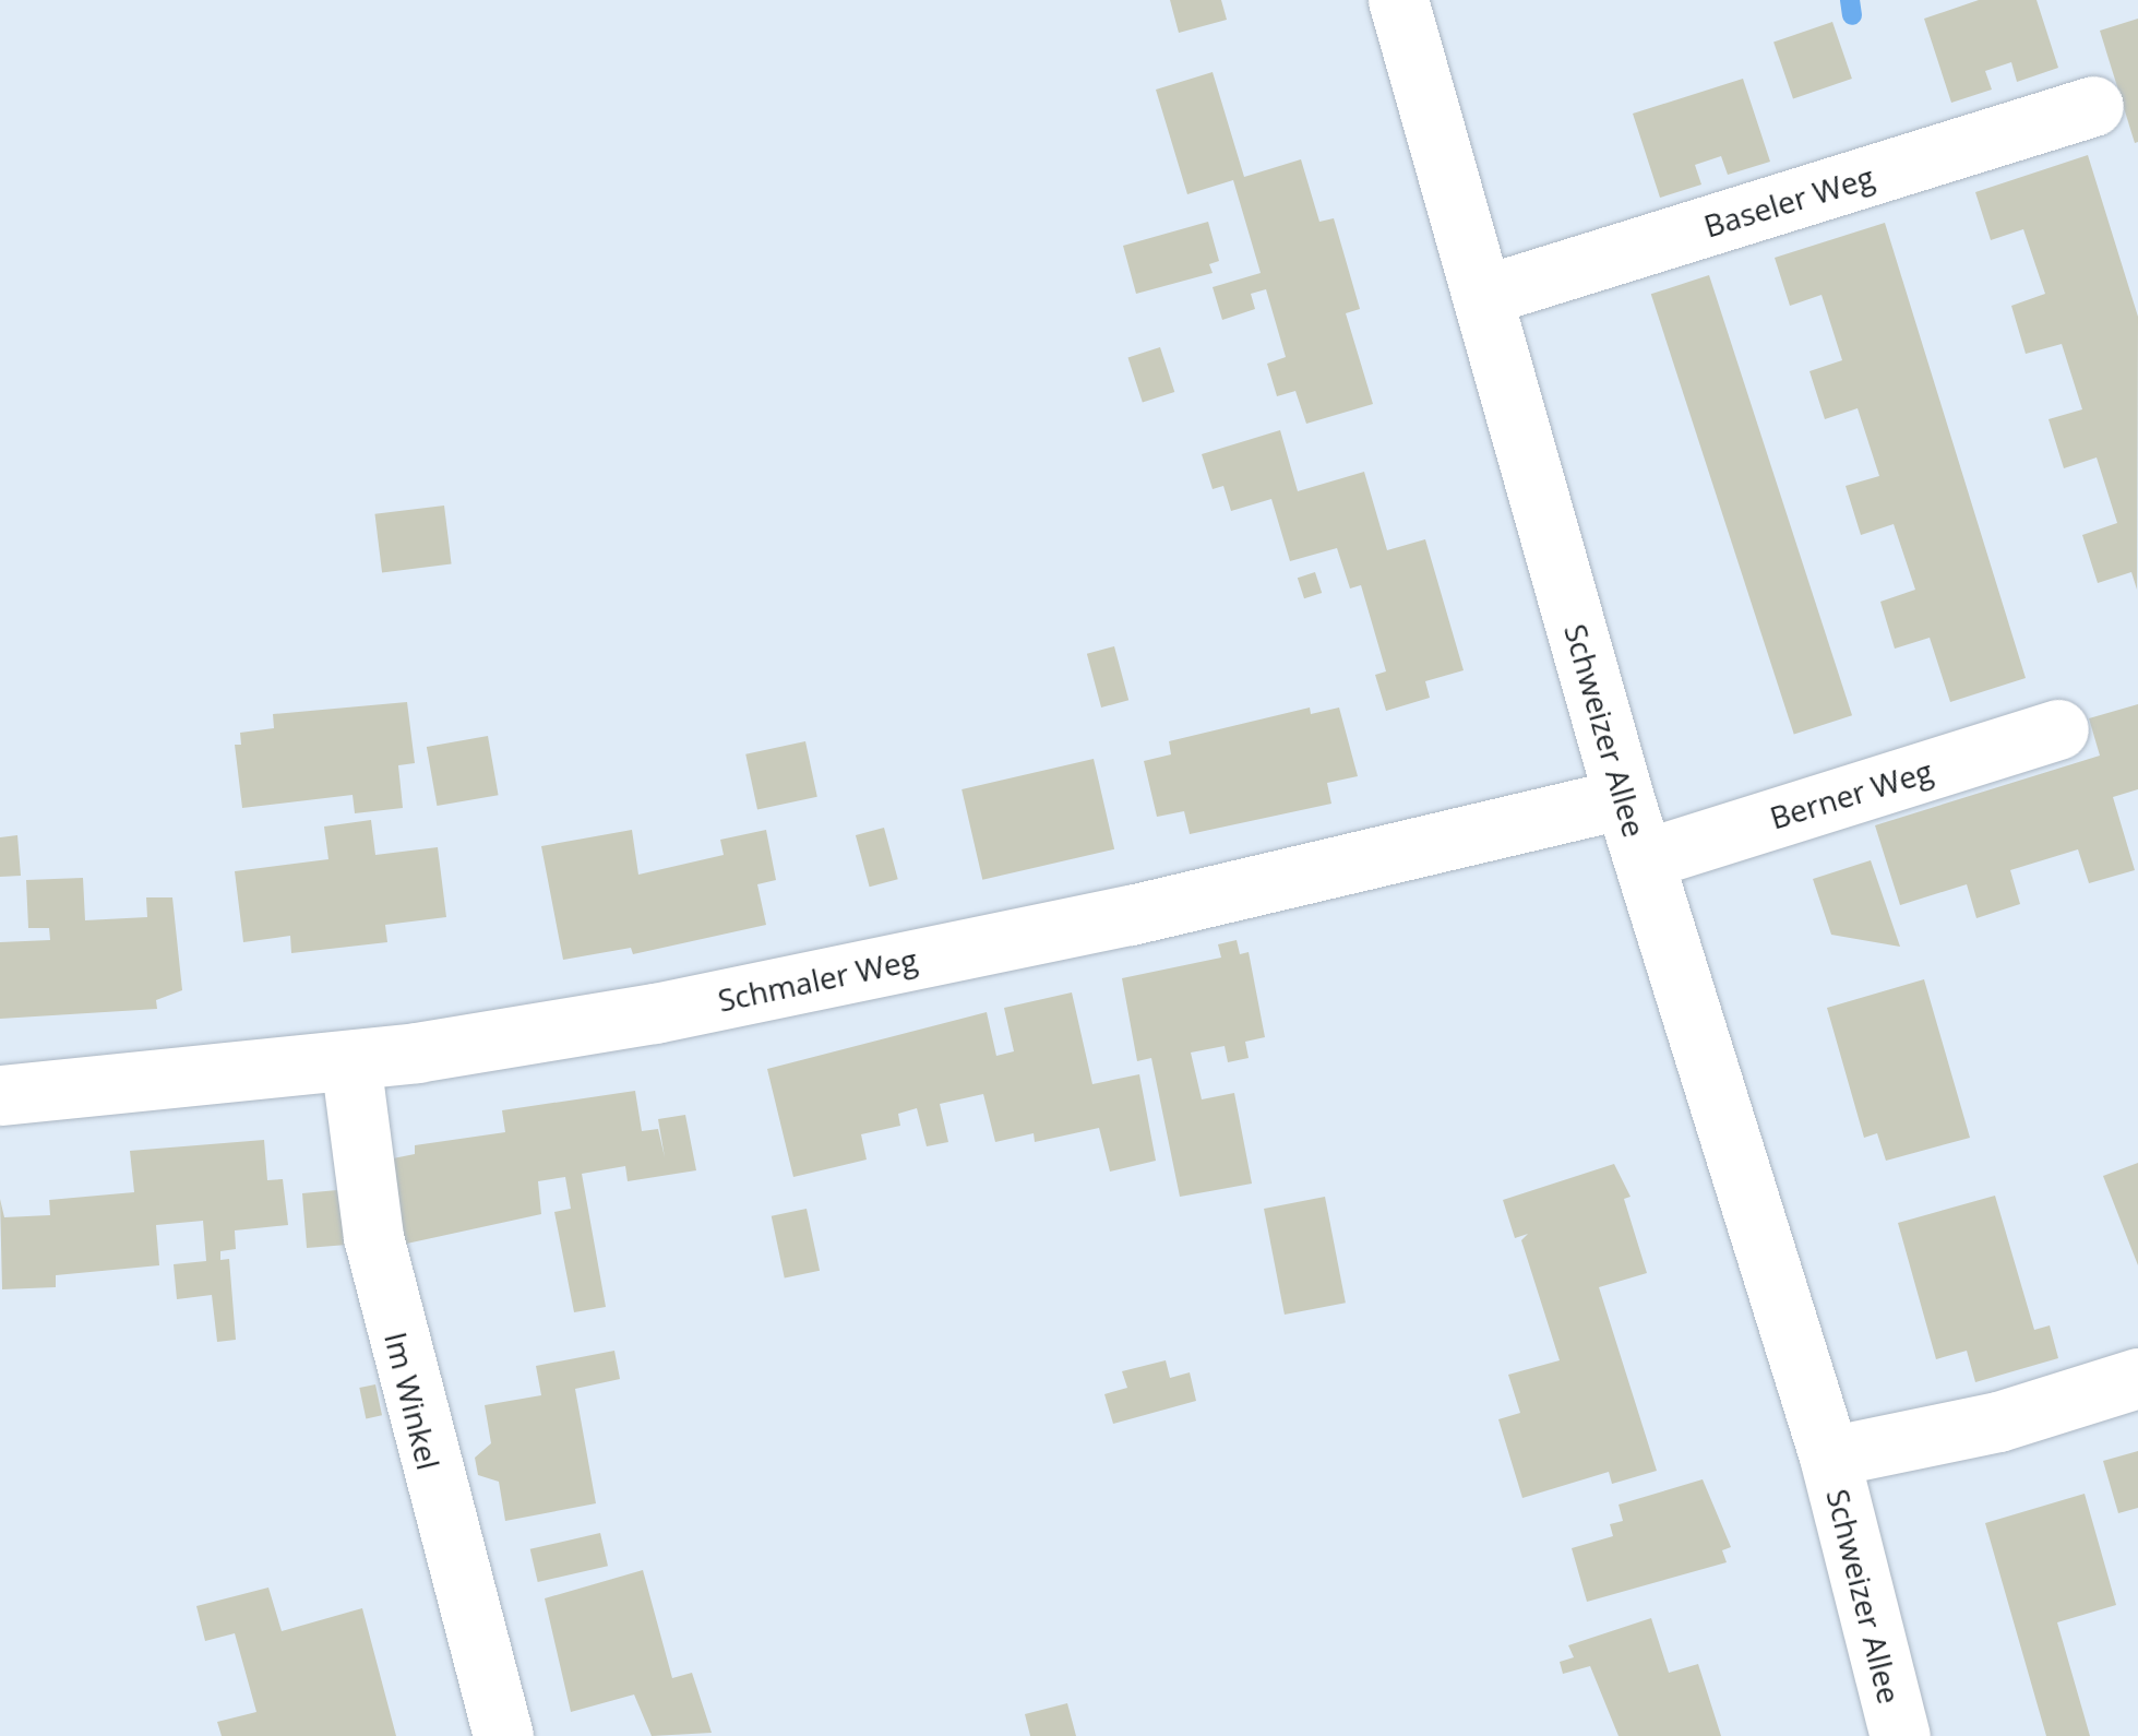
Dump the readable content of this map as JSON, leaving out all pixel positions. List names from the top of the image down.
{
  "streets": {
    "street": [
      "Baseler Weg",
      "Schweizer Allee",
      "Berner Weg",
      "Schmaler Weg",
      "Im Winkel"
    ]
  },
  "crossings": [
    ["Baseler Weg", "Schweizer Allee"],
    ["Schweizer Allee", "Berner Weg"],
    ["Schweizer Allee", "Schmaler Weg"],
    ["Schmaler Weg", "Im Winkel"]
  ]
}
